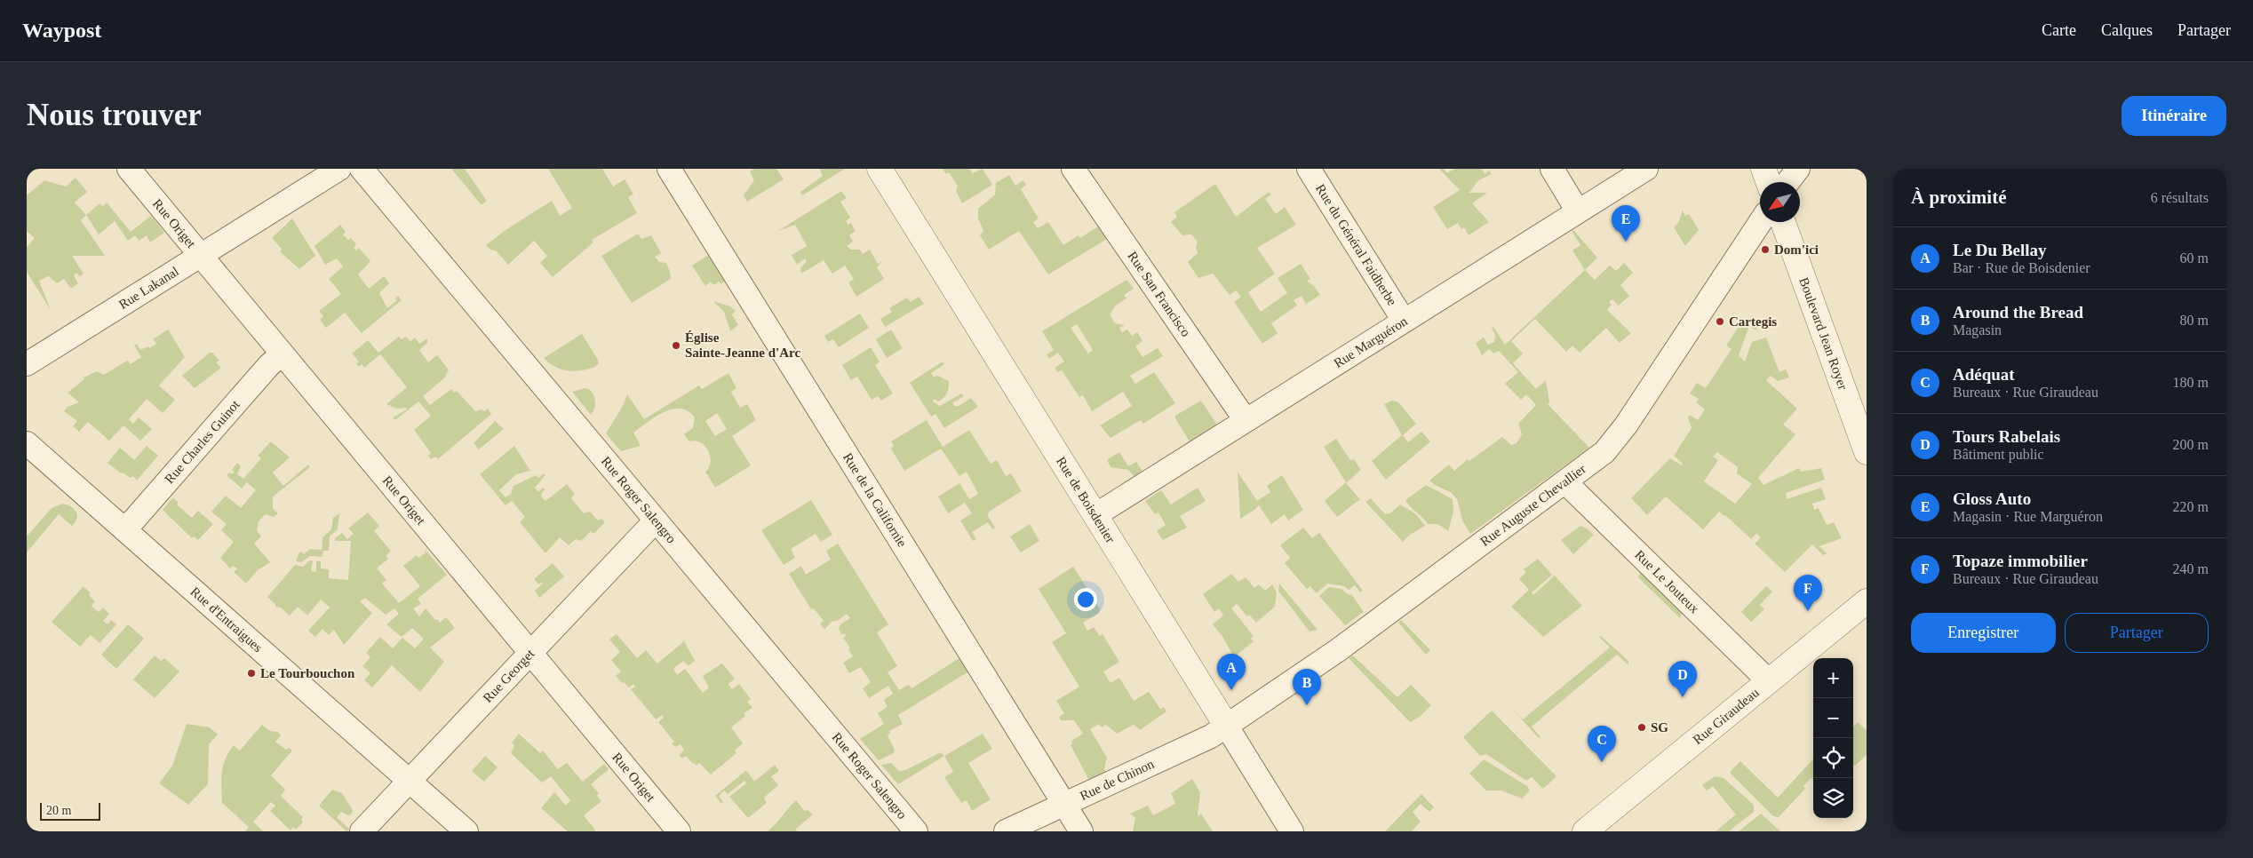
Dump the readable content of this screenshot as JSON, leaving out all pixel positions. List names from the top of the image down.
{
  "streets": {
    "street": [
      "Rue Origet",
      "Rue du Général Faidherbe",
      "Rue Lakanal",
      "Rue San Francisco",
      "Boulevard Jean Royer",
      "Rue Marguéron",
      "Rue Charles Guinot",
      "Rue Roger Salengro",
      "Rue de la Californie",
      "Rue de Boisdenier",
      "Rue Auguste Chevallier",
      "Rue Le Jouteux",
      "Rue d'Entraigues",
      "Rue Georget",
      "Rue Giraudeau",
      "Rue de Chinon"
    ]
  },
  "crossings": [
    ["Rue Origet", "Rue Lakanal"],
    ["Rue Origet", "Rue Charles Guinot"],
    ["Rue Origet", "Rue Georget"],
    ["Rue du Général Faidherbe", "Rue Marguéron"],
    ["Rue San Francisco", "Rue Marguéron"],
    ["Rue Marguéron", "Rue de Boisdenier"],
    ["Rue Charles Guinot", "Rue d'Entraigues"],
    ["Rue Roger Salengro", "Rue Georget"],
    ["Rue de la Californie", "Rue de Chinon"],
    ["Rue de Boisdenier", "Rue Auguste Chevallier"],
    ["Rue de Boisdenier", "Rue de Chinon"],
    ["Rue Auguste Chevallier", "Rue Le Jouteux"],
    ["Rue Auguste Chevallier", "Rue de Chinon"],
    ["Rue Le Jouteux", "Rue Giraudeau"],
    ["Rue d'Entraigues", "Rue Georget"]
  ],
  "places": [
    "Dom'ici",
    "Cartegis",
    "Église Sainte-Jeanne d'Arc",
    "Le Tourbouchon",
    "SG"
  ],
  "scale_bar": "20 m",
  "north": "bottom left",
  "page": {
    "header": "Waypost",
    "nav": ["Carte", "Calques", "Partager"],
    "buttons": [
      "Itinéraire",
      ["Enregistrer", "Partager"]
    ],
    "title": "Nous trouver",
    "heading": ["À proximité", "6 résultats"],
    "pins": [
      "E",
      "F",
      "A",
      "D",
      "B",
      "C"
    ],
    "list": [
      {
        "mark": "A",
        "name": "Le Du Bellay",
        "note": "Bar · Rue de Boisdenier",
        "value": "60 m"
      },
      {
        "mark": "B",
        "name": "Around the Bread",
        "note": "Magasin",
        "value": "80 m"
      },
      {
        "mark": "C",
        "name": "Adéquat",
        "note": "Bureaux · Rue Giraudeau",
        "value": "180 m"
      },
      {
        "mark": "D",
        "name": "Tours Rabelais",
        "note": "Bâtiment public",
        "value": "200 m"
      },
      {
        "mark": "E",
        "name": "Gloss Auto",
        "note": "Magasin · Rue Marguéron",
        "value": "220 m"
      },
      {
        "mark": "F",
        "name": "Topaze immobilier",
        "note": "Bureaux · Rue Giraudeau",
        "value": "240 m"
      }
    ],
    "map_buttons": ["+", "−"],
    "scale": "20 m"
  }
}
